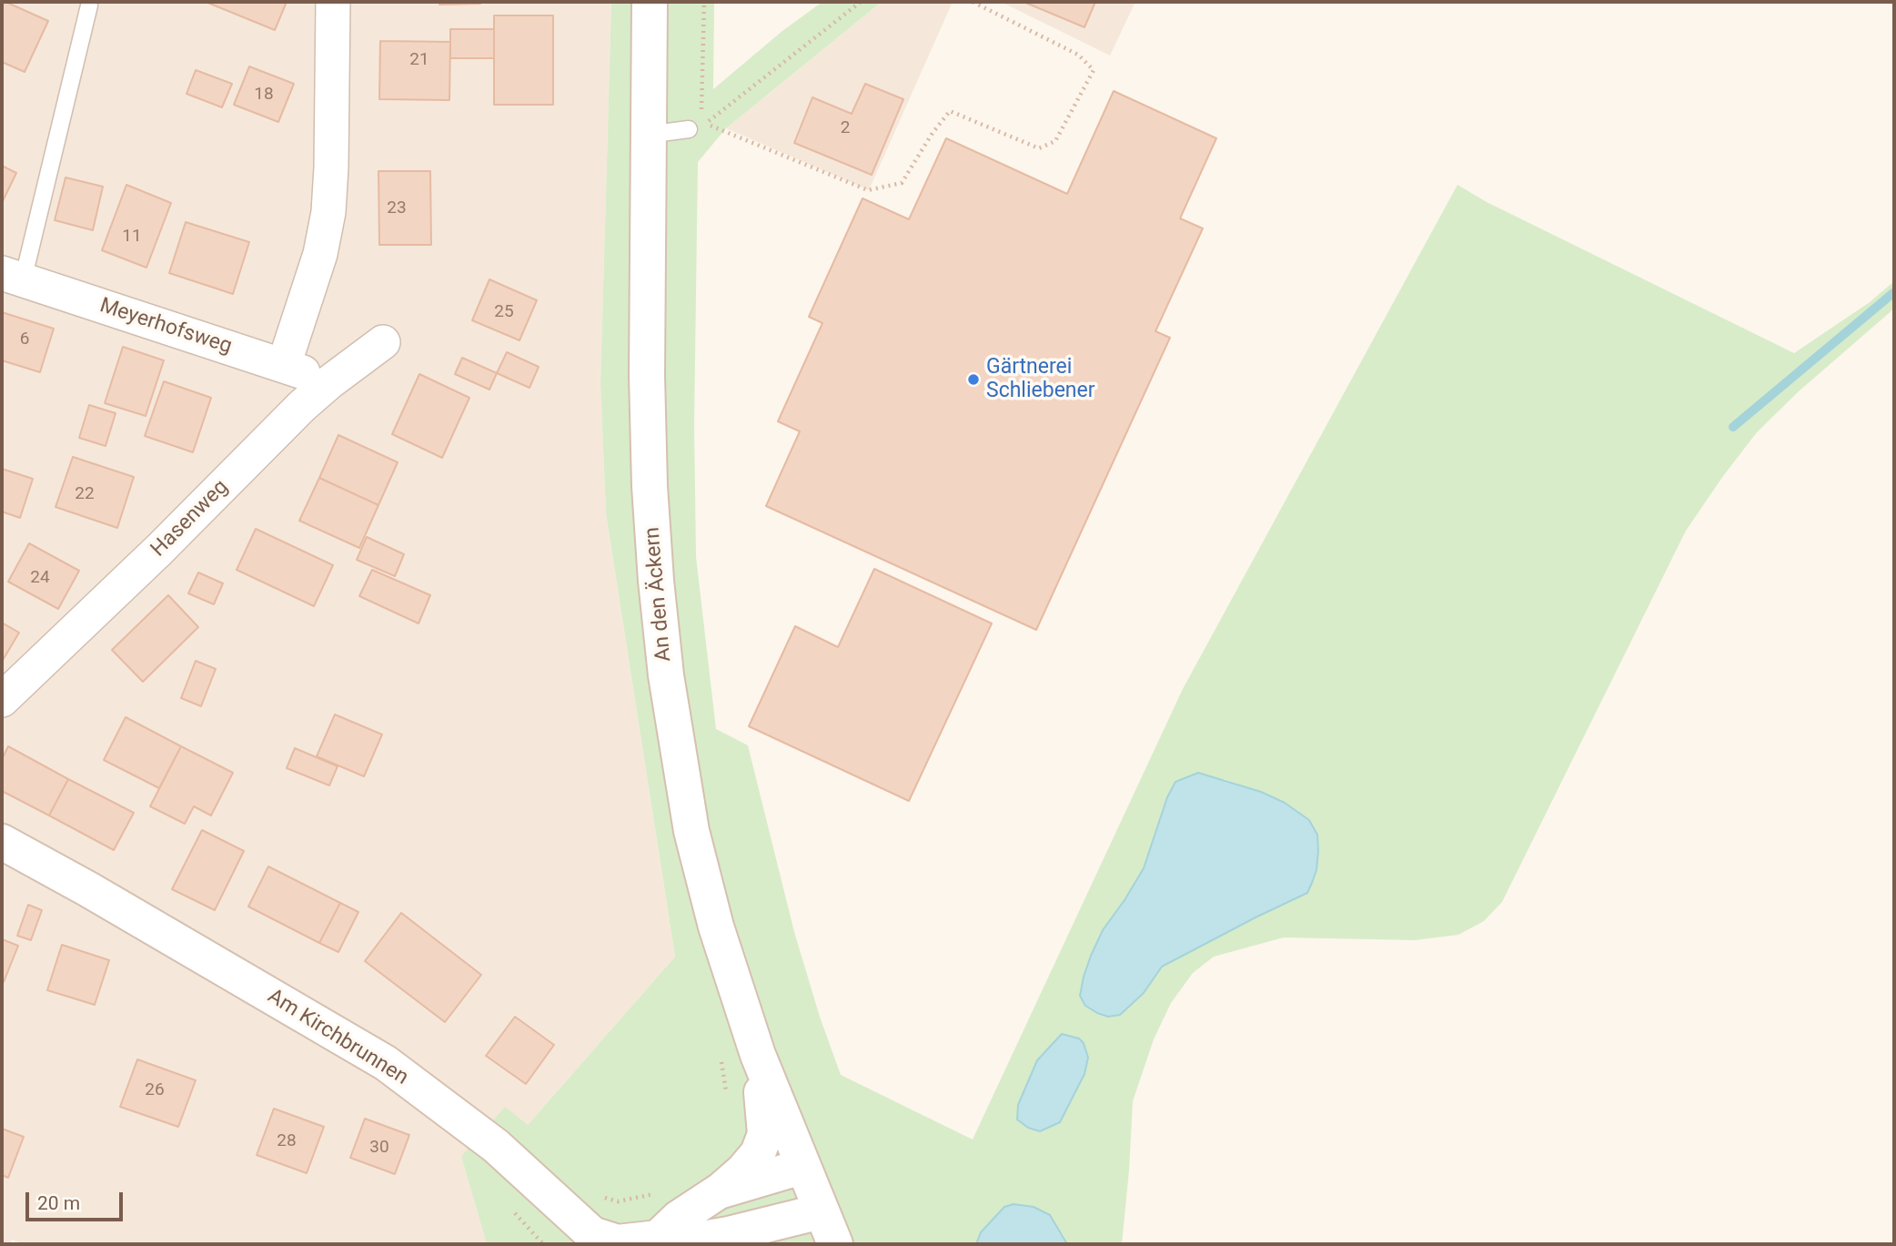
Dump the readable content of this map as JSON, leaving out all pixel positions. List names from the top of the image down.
{
  "streets": {
    "main road": ["An den Äckern", "Am Kirchbrunnen"],
    "street": ["Meyerhofsweg", "Hasenweg"]
  },
  "crossings": [
    ["Meyerhofsweg", "Hasenweg"],
    ["An den Äckern", "Am Kirchbrunnen"]
  ],
  "places": ["Gärtnerei Schliebener"],
  "house_numbers": [
    "21",
    "18",
    "2",
    "23",
    "11",
    "25",
    "6",
    "22",
    "24",
    "26",
    "28",
    "30"
  ],
  "scale_bar": "20 m"
}
